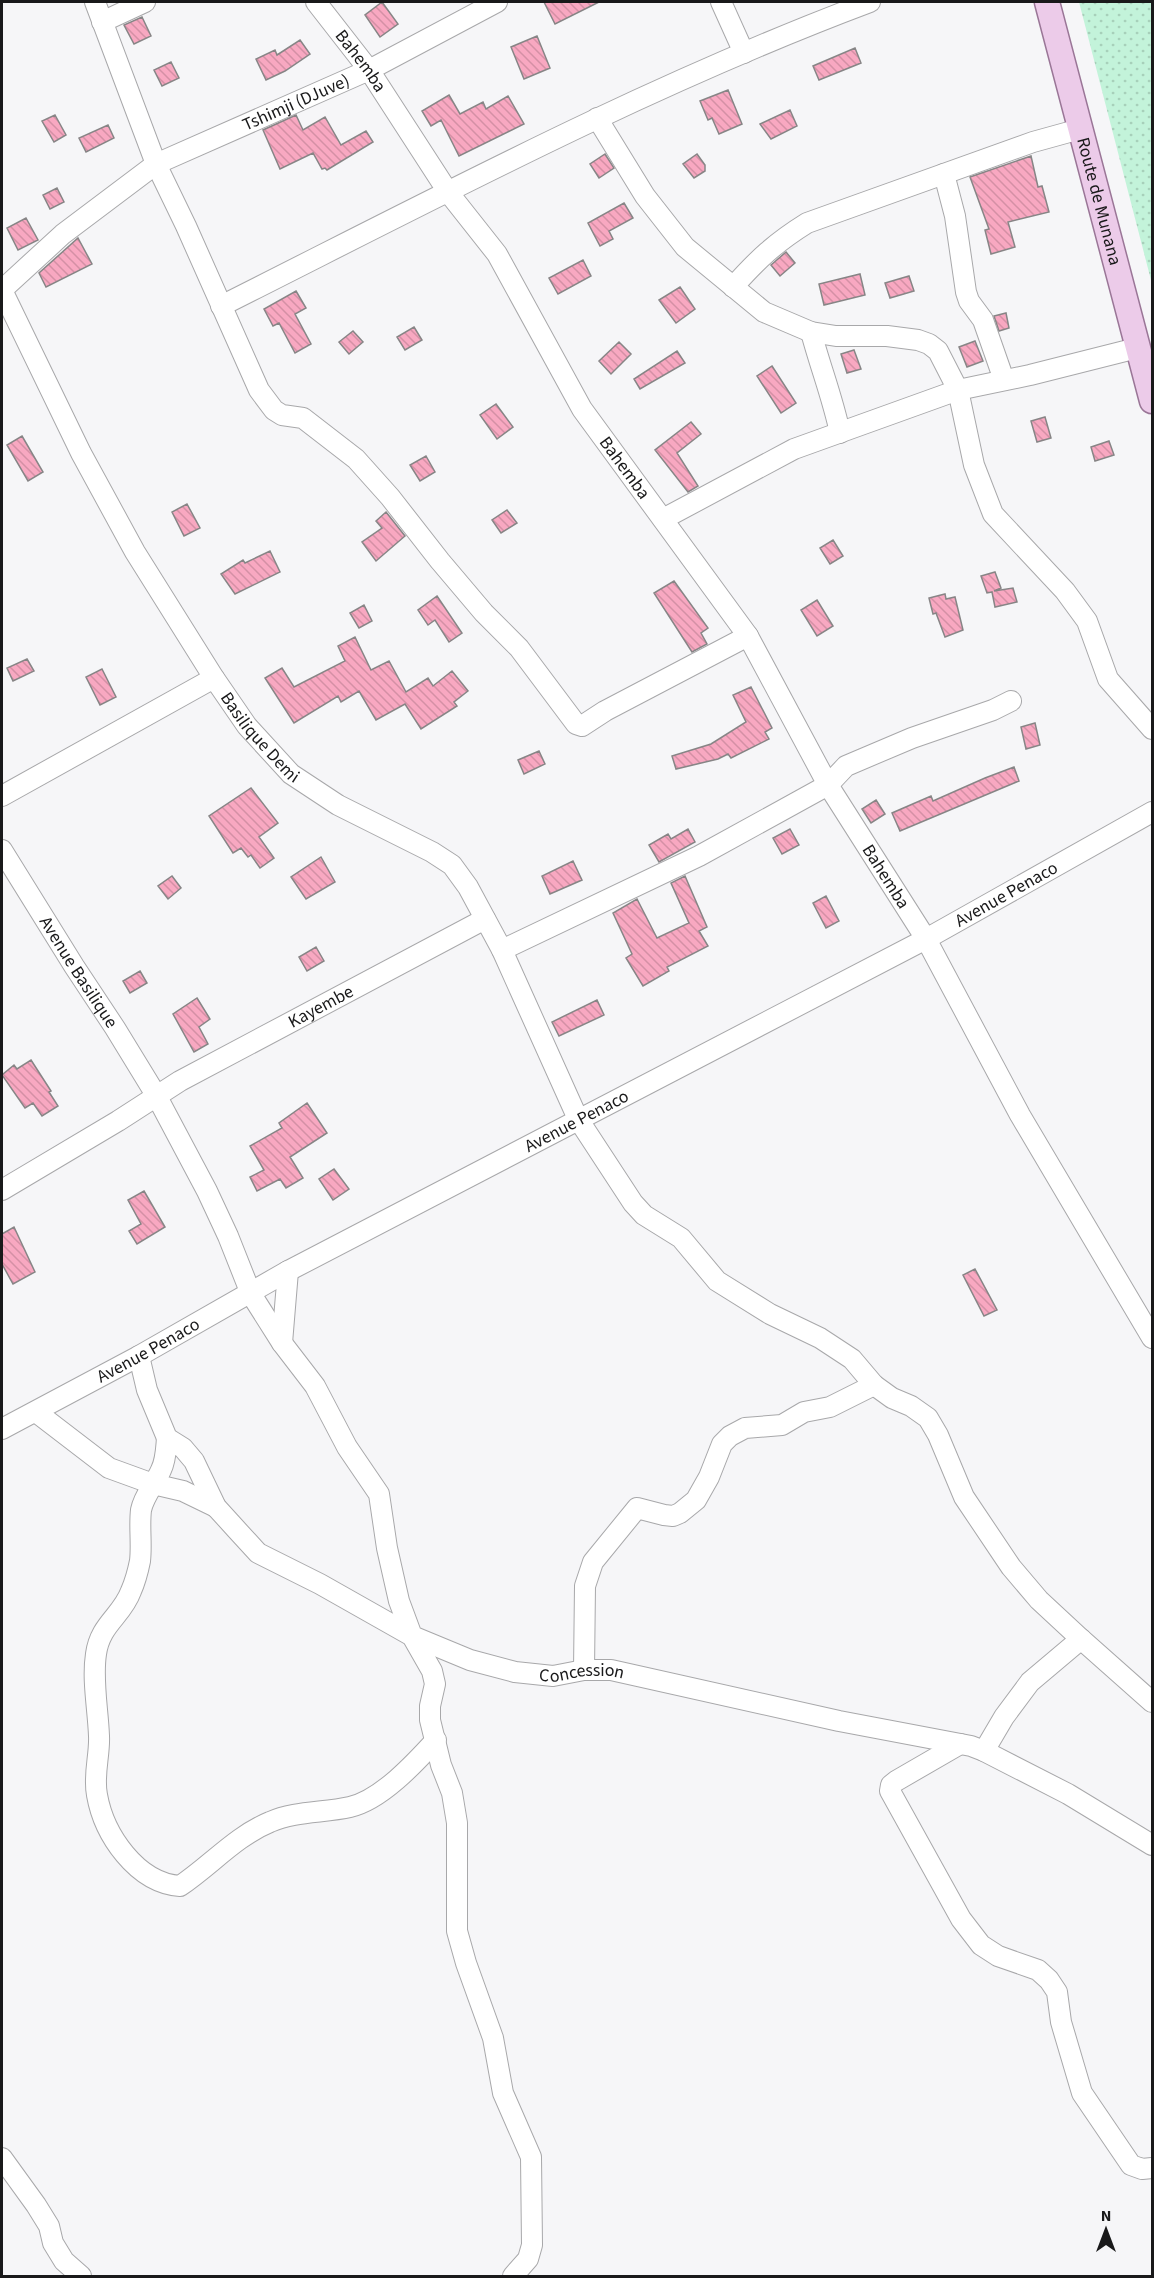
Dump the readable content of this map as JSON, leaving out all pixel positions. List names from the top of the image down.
{
  "streets": {
    "main road": ["Route de Munana"],
    "street": [
      "Bahemba",
      "Tshimji (DJuve)",
      "Basilique Demi",
      "Avenue Penaco",
      "Avenue Basilique",
      "Kayembe",
      "Concession"
    ]
  },
  "crossings": [
    ["Bahemba", "Tshimji (DJuve)"],
    ["Bahemba", "Avenue Penaco"],
    ["Tshimji (DJuve)", "Basilique Demi"],
    ["Basilique Demi", "Avenue Penaco"],
    ["Basilique Demi", "Kayembe"],
    ["Avenue Penaco", "Avenue Basilique"],
    ["Avenue Basilique", "Kayembe"]
  ],
  "north": "top"
}
